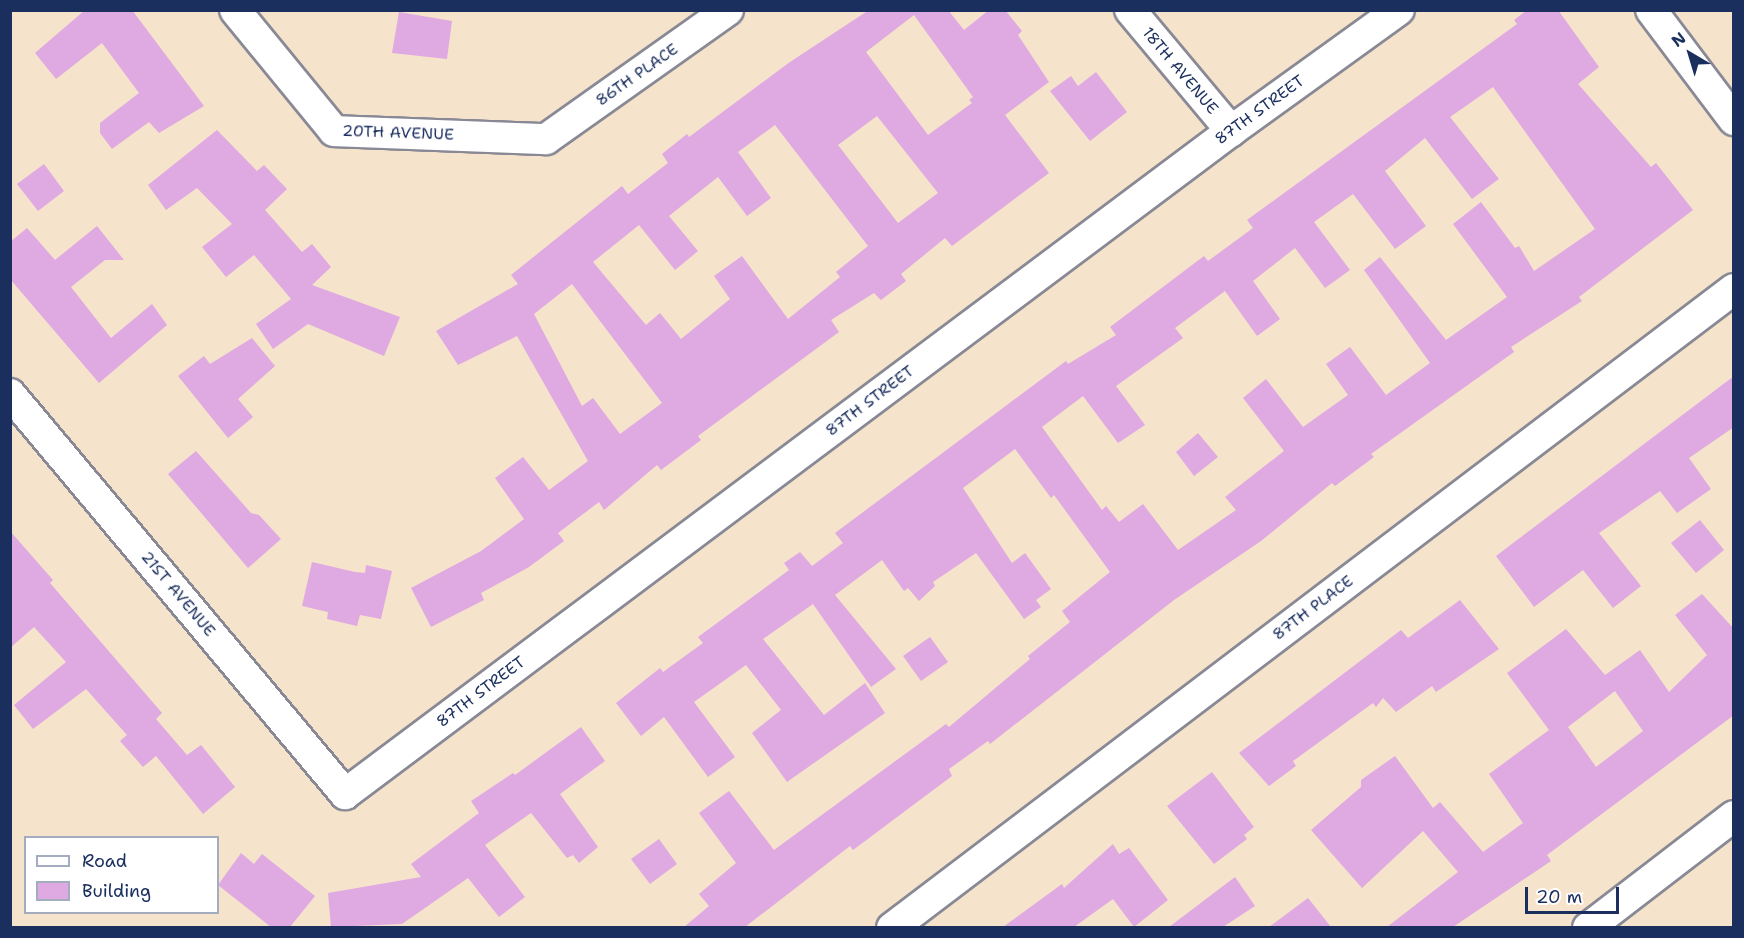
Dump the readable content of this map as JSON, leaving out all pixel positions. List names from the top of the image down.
{
  "streets": {
    "street": [
      "18TH AVENUE",
      "86TH PLACE",
      "87TH STREET",
      "20TH AVENUE",
      "21ST AVENUE",
      "87TH PLACE"
    ]
  },
  "crossings": [
    ["18TH AVENUE", "87TH STREET"],
    ["86TH PLACE", "20TH AVENUE"],
    ["87TH STREET", "21ST AVENUE"]
  ],
  "legend": ["Road", "Building"],
  "scale_bar": "20 m",
  "north": "top left"
}
